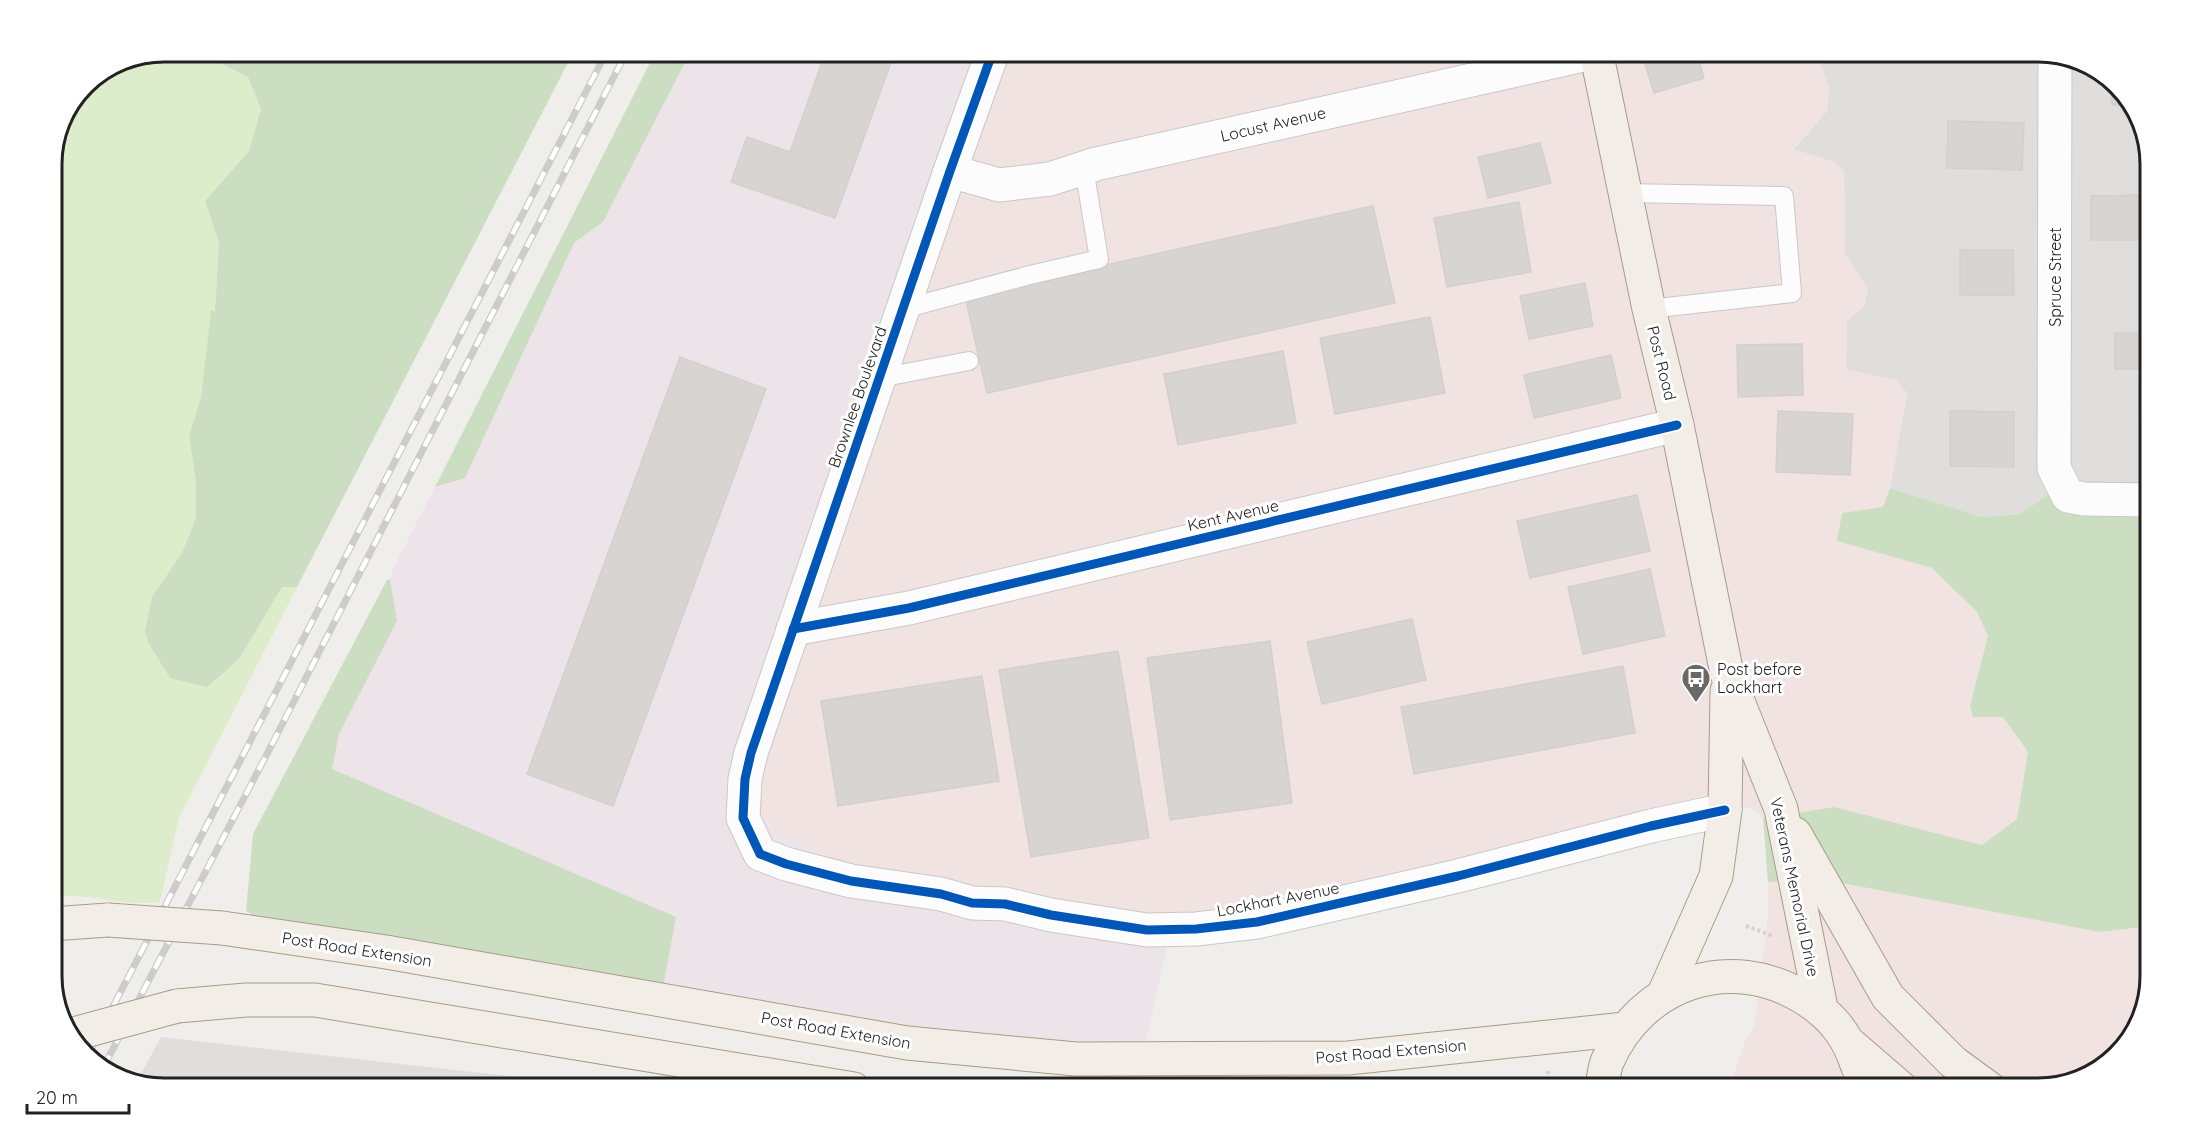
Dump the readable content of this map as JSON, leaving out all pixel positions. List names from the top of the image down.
{
  "streets": {
    "main road": ["Post Road", "Veterans Memorial Drive", "Post Road Extension"],
    "street": [
      "Locust Avenue",
      "Spruce Street",
      "Brownlee Boulevard",
      "Kent Avenue",
      "Lockhart Avenue"
    ]
  },
  "crossings": [
    ["Locust Avenue", "Brownlee Boulevard"],
    ["Post Road", "Kent Avenue"],
    ["Post Road", "Veterans Memorial Drive"],
    ["Brownlee Boulevard", "Kent Avenue"],
    ["Brownlee Boulevard", "Lockhart Avenue"]
  ],
  "places": {
    "bus stop": ["Post before Lockhart"]
  },
  "scale_bar": "20 m"
}
